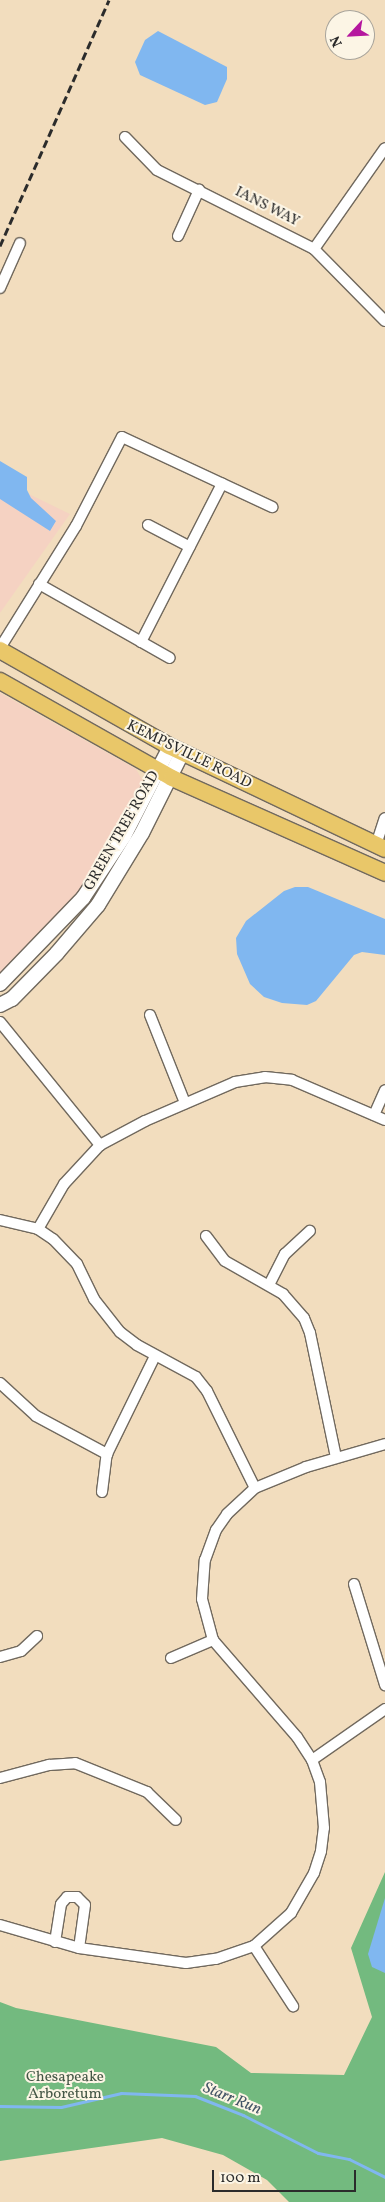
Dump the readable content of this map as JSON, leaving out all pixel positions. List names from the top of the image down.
{
  "streets": {
    "main road": ["KEMPSVILLE ROAD"],
    "street": ["IANS WAY", "GREEN TREE ROAD"]
  },
  "crossings": [
    ["KEMPSVILLE ROAD", "GREEN TREE ROAD"]
  ],
  "water": ["Starr Run"],
  "parks": ["Chesapeake Arboretum"],
  "scale_bar": "100 m",
  "north": "bottom left"
}
